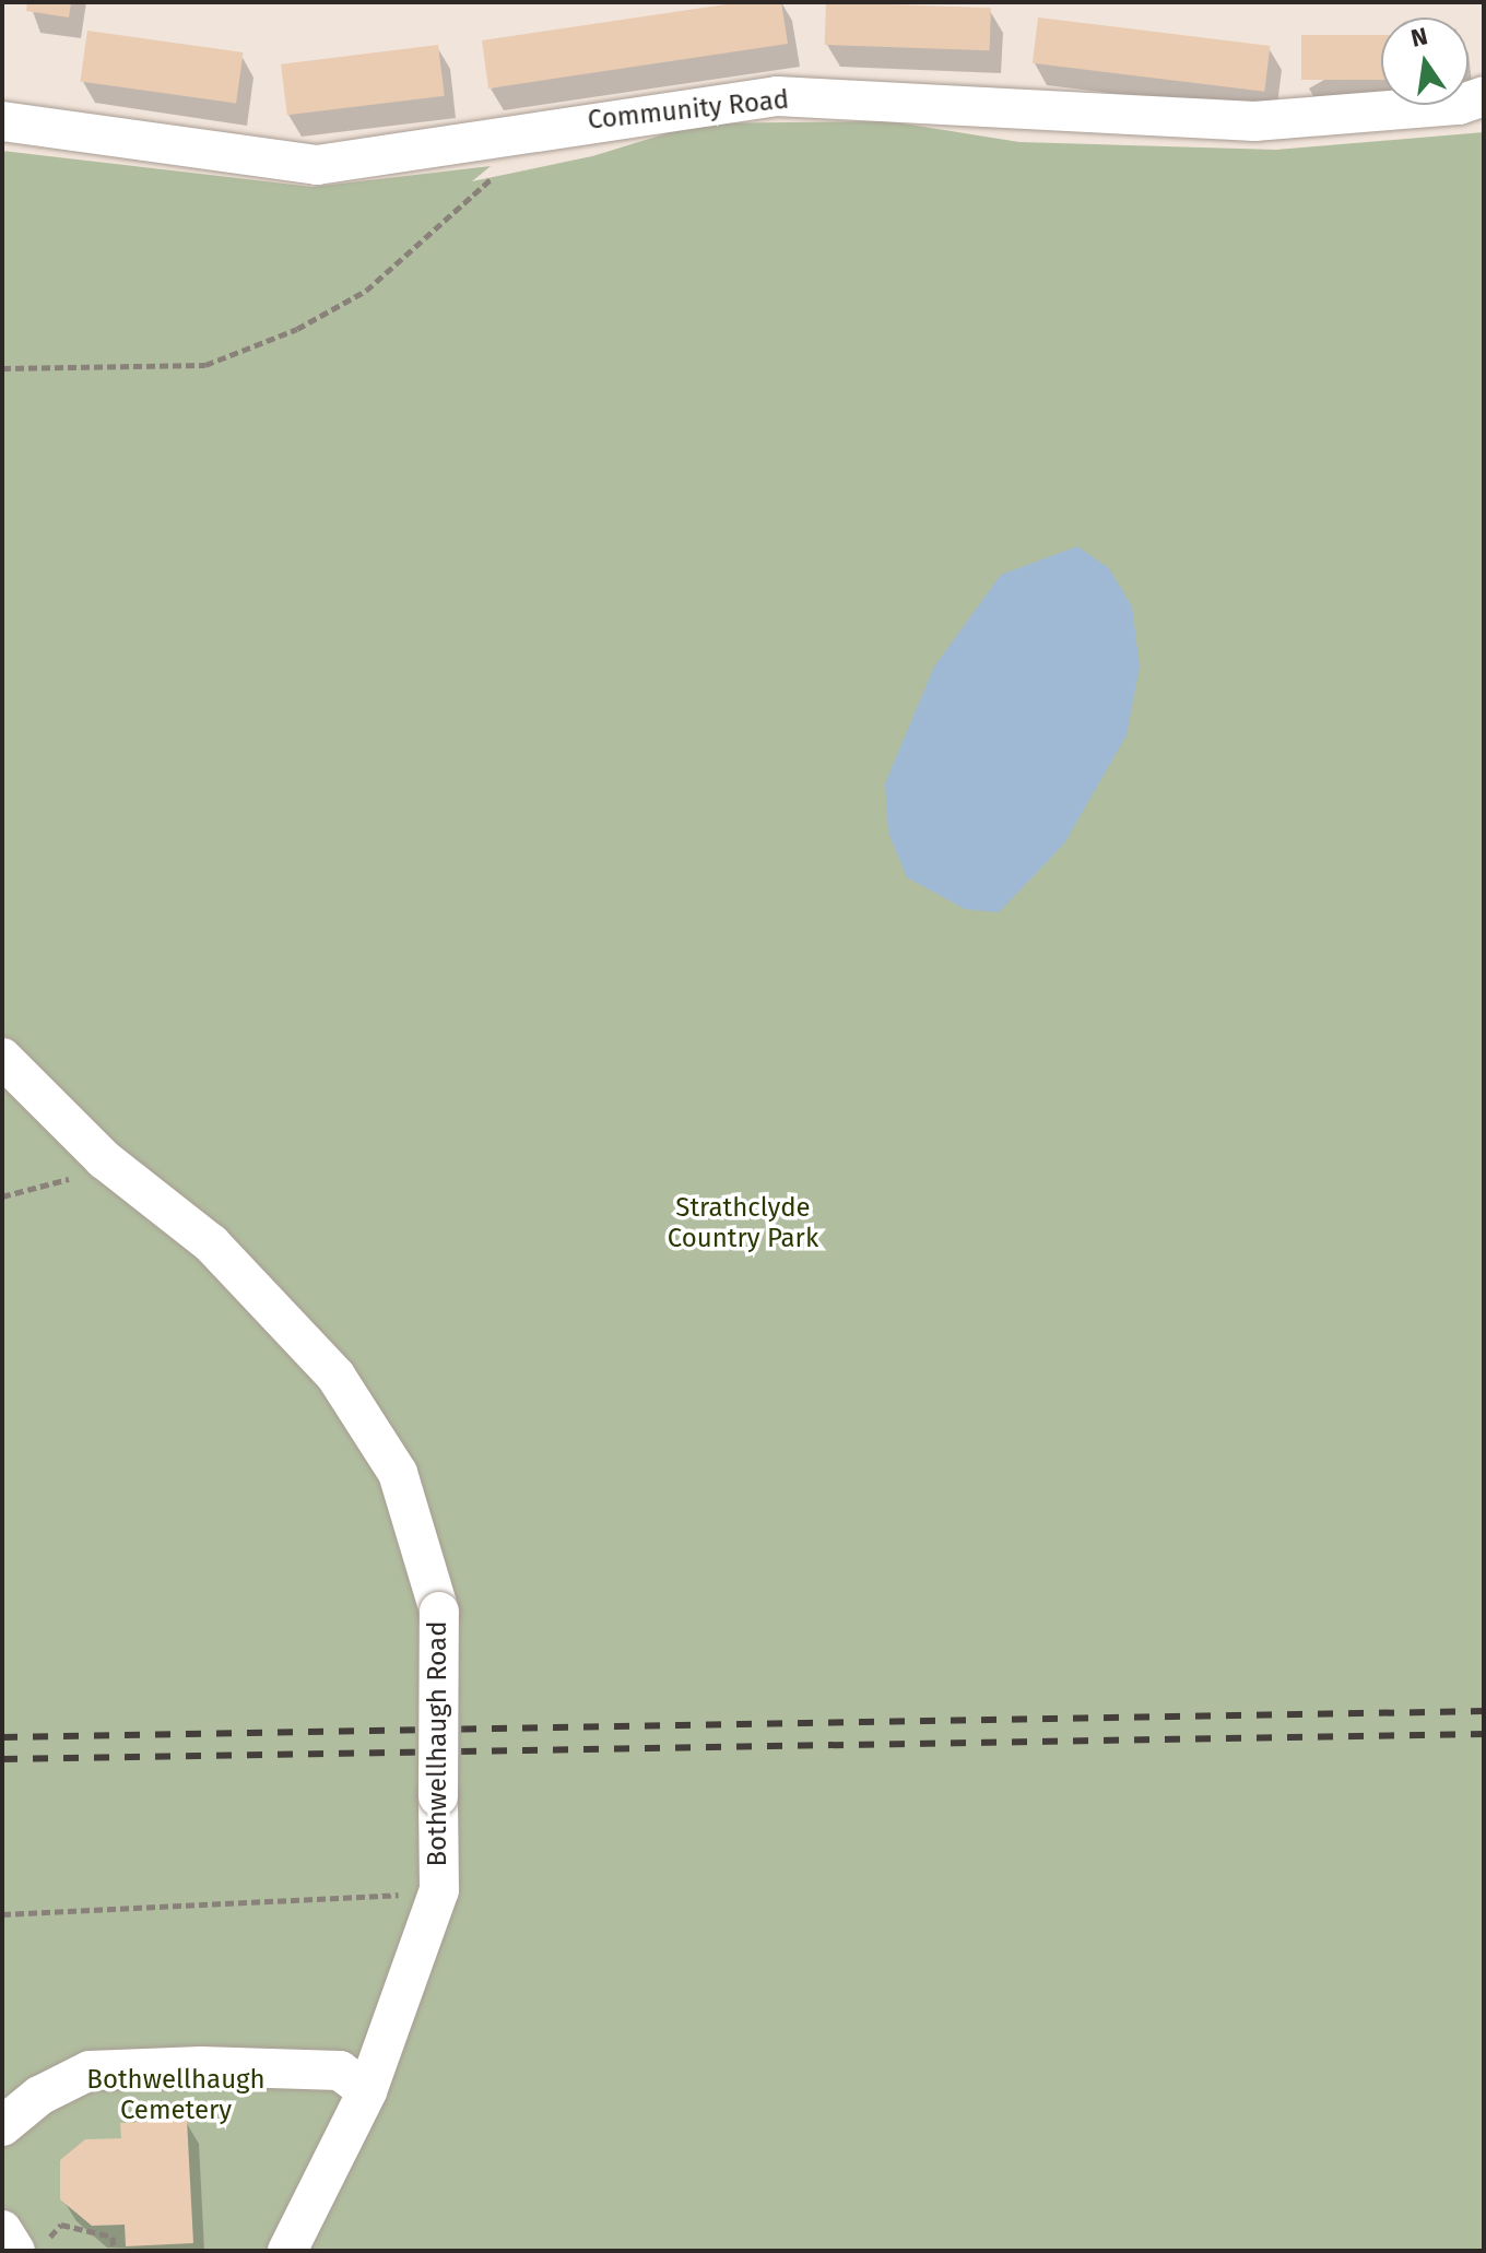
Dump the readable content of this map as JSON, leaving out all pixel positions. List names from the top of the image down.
{
  "streets": {
    "street": ["Community Road", "Bothwellhaugh Road"]
  },
  "parks": ["Strathclyde Country Park", "Bothwellhaugh Cemetery"],
  "north": "top"
}
